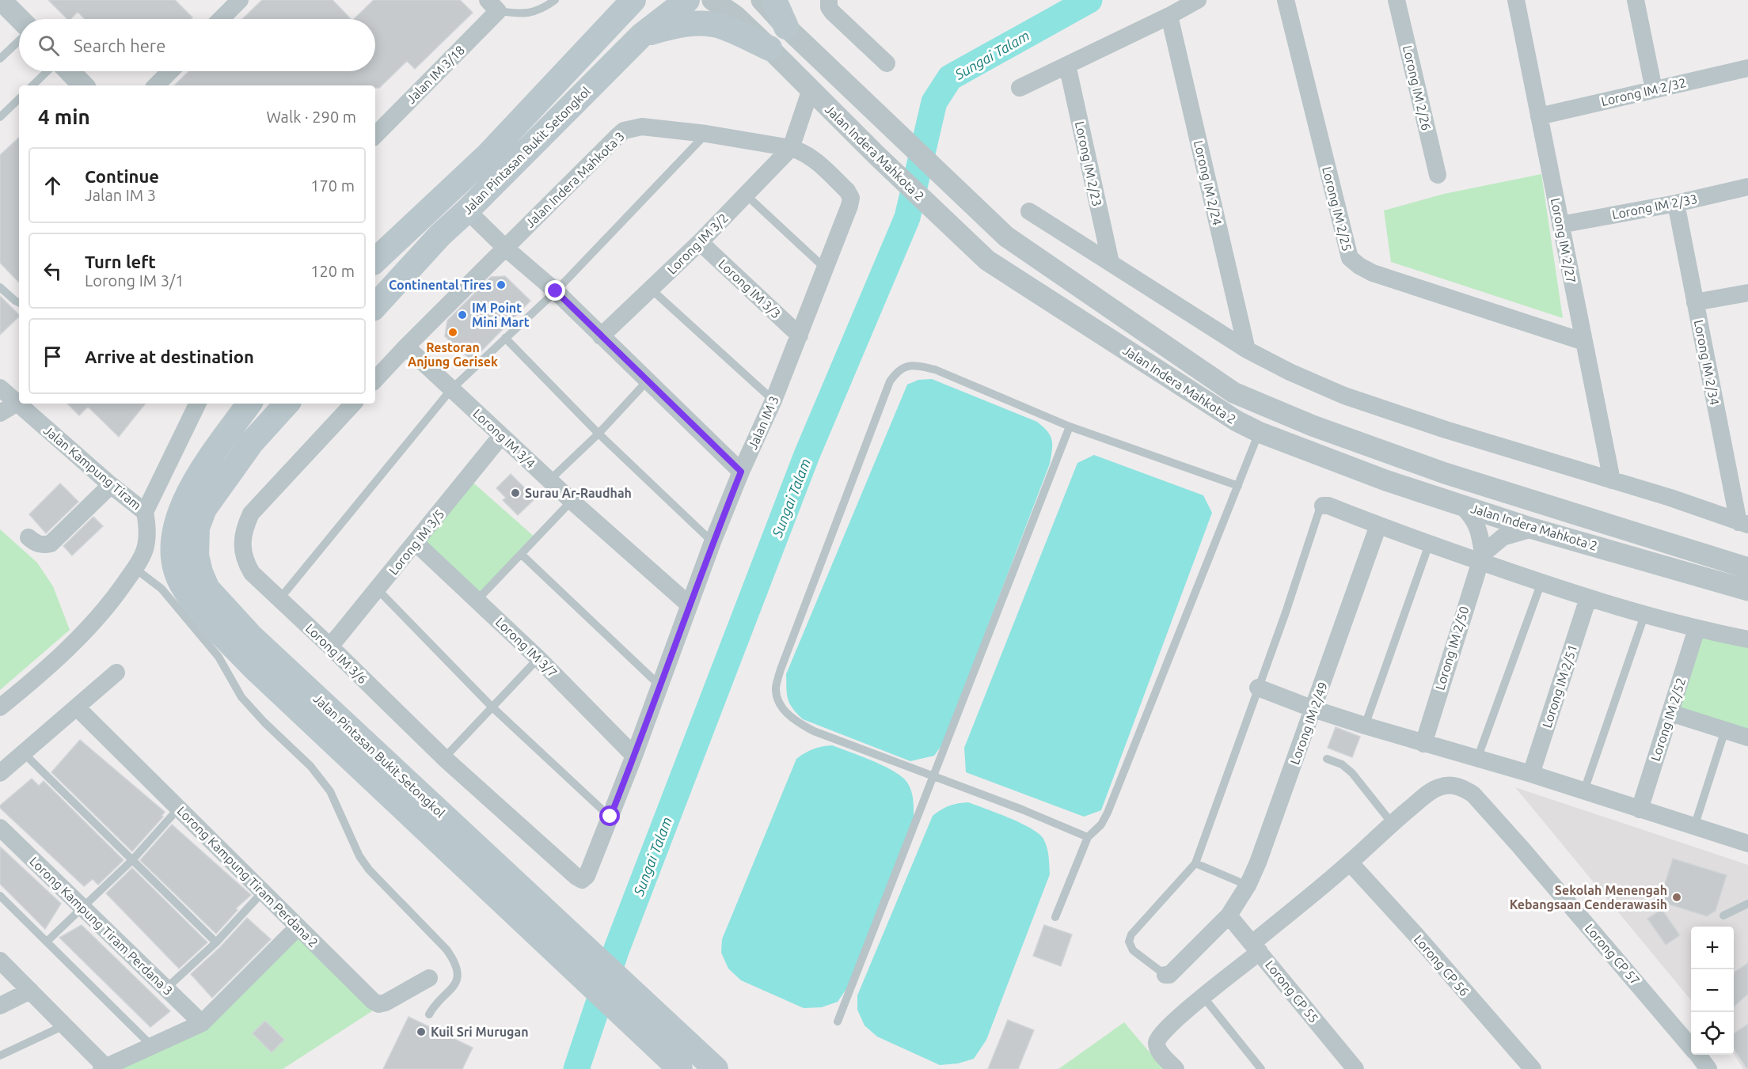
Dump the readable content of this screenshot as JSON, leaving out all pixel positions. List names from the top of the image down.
{
  "streets": {
    "main road": ["Jalan Pintasan Bukit Setongkol"],
    "street": [
      "Jalan IM 3/18",
      "Lorong IM 2/26",
      "Lorong IM 2/32",
      "Jalan Indera Mahkota 2",
      "Lorong IM 2/23",
      "Jalan Indera Mahkota 3",
      "Lorong IM 2/24",
      "Lorong IM 2/33",
      "Lorong IM 2/25",
      "Lorong IM 2/27",
      "Lorong IM 3/2",
      "Lorong IM 3/3",
      "Lorong IM 2/34",
      "Jalan IM 3",
      "Lorong IM 3/4",
      "Jalan Kampung Tiram",
      "Lorong IM 3/5",
      "Lorong IM 3/7",
      "Lorong IM 2/50",
      "Lorong IM 3/6",
      "Lorong IM 2/51",
      "Lorong IM 2/52",
      "Lorong IM 2/49",
      "Lorong Kampung Tiram Perdana 2",
      "Lorong Kampung Tiram Perdana 3",
      "Lorong CP 57",
      "Lorong CP 56",
      "Lorong CP 55"
    ]
  },
  "crossings": [
    ["Lorong IM 2/32", "Lorong IM 2/27"],
    ["Jalan Indera Mahkota 3", "Lorong IM 3/2"],
    ["Jalan Indera Mahkota 3", "Jalan IM 3"],
    ["Jalan Indera Mahkota 3", "Lorong IM 3/4"],
    ["Lorong IM 2/33", "Lorong IM 2/27"],
    ["Lorong IM 2/33", "Lorong IM 2/34"],
    ["Lorong IM 2/25", "Lorong IM 2/27"],
    ["Lorong IM 3/2", "Lorong IM 3/3"],
    ["Lorong IM 3/2", "Jalan IM 3"],
    ["Lorong IM 3/3", "Jalan IM 3"],
    ["Jalan IM 3", "Lorong IM 3/4"],
    ["Jalan IM 3", "Lorong IM 3/7"],
    ["Jalan IM 3", "Lorong IM 3/6"],
    ["Lorong IM 3/4", "Lorong IM 3/5"],
    ["Lorong IM 3/5", "Lorong IM 3/7"],
    ["Lorong IM 3/5", "Lorong IM 3/6"],
    ["Lorong IM 2/49", "Lorong CP 55"]
  ],
  "water": ["Sungai Talam"],
  "places": [
    "Continental Tires",
    "IM Point Mini Mart",
    "Restoran Anjung Gerisek",
    "Surau Ar-Raudhah",
    "Sekolah Menengah Kebangsaan Cenderawasih",
    "Kuil Sri Murugan"
  ],
  "page": {
    "search": "Search here",
    "heading": ["4 min", "Walk · 290 m"],
    "list": [
      ["Continue", "Jalan IM 3", "170 m"],
      ["Turn left", "Lorong IM 3/1", "120 m"],
      "Arrive at destination"
    ],
    "map_buttons": ["+", "−"]
  }
}
